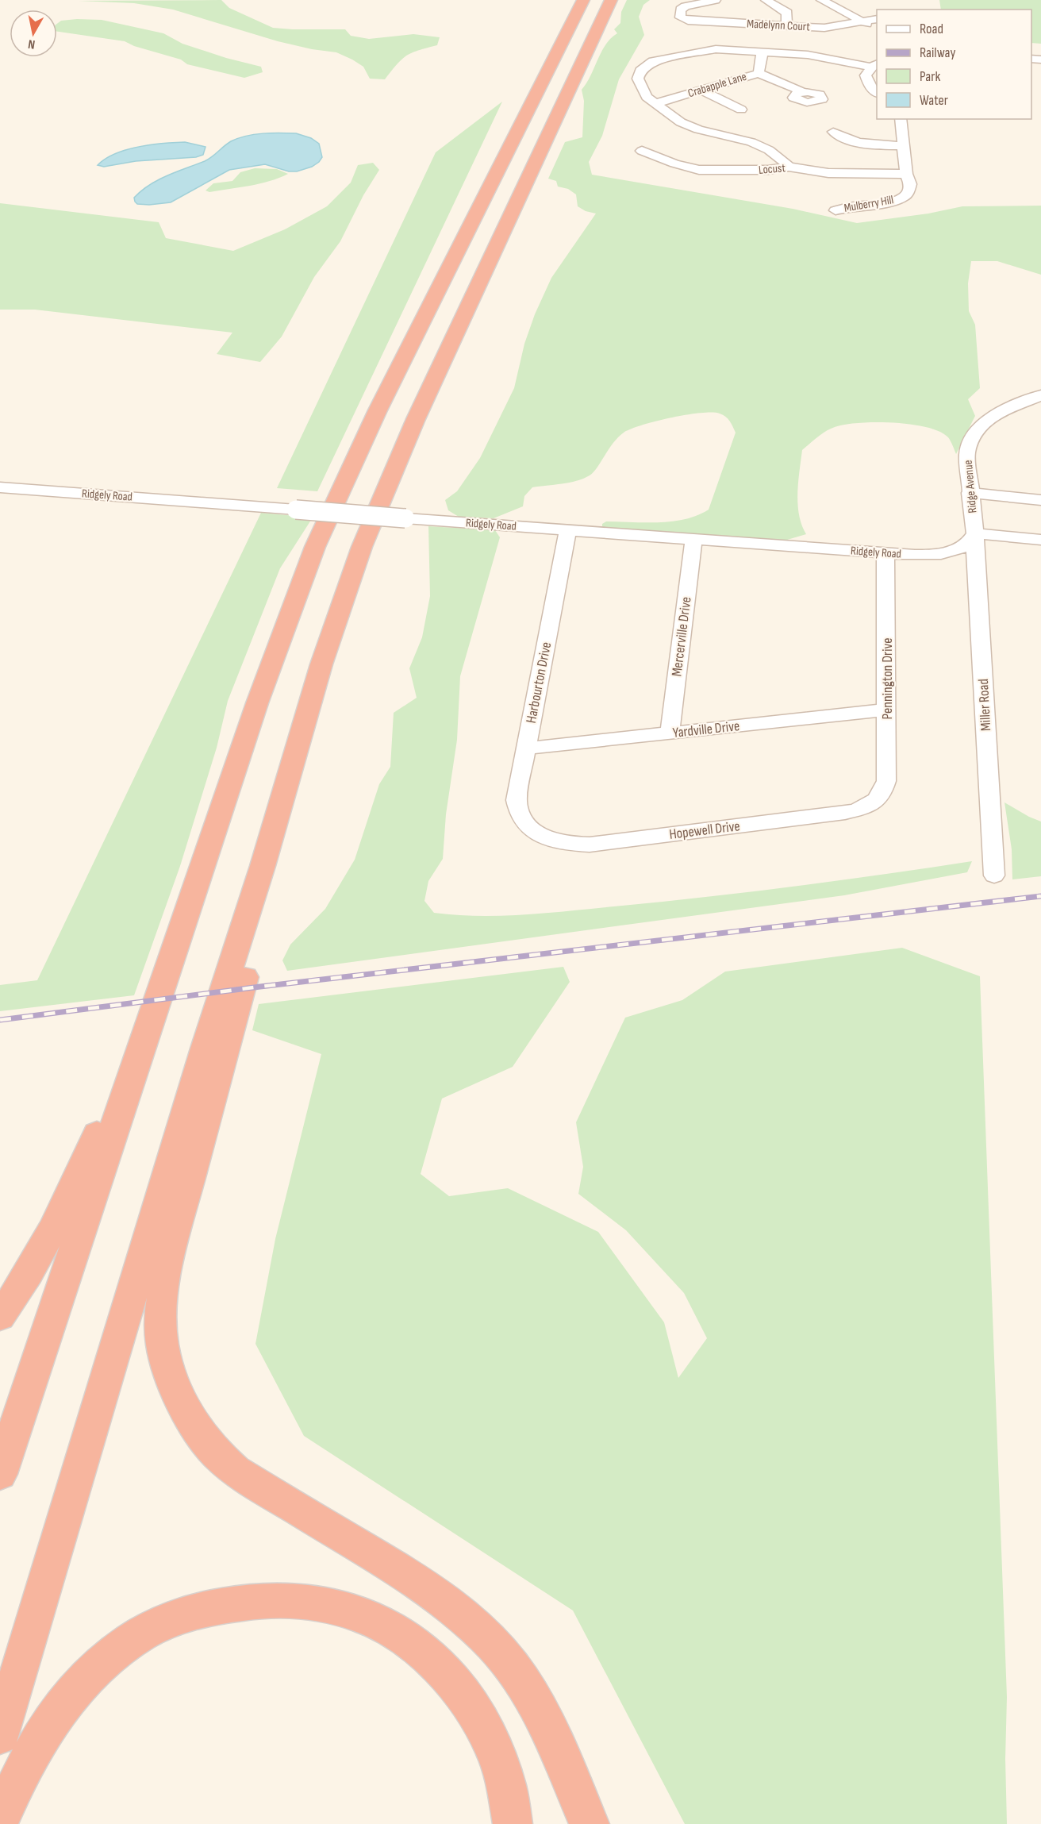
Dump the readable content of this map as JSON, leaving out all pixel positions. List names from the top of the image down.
{
  "streets": {
    "street": [
      "Madelynn Court",
      "Crabapple Lane",
      "Locust",
      "Mulberry Hill",
      "Ridge Avenue",
      "Ridgely Road",
      "Mercerville Drive",
      "Pennington Drive",
      "Harbourton Drive",
      "Miller Road",
      "Yardville Drive",
      "Hopewell Drive"
    ]
  },
  "crossings": [
    ["Locust", "Mulberry Hill"],
    ["Ridge Avenue", "Ridgely Road"],
    ["Ridge Avenue", "Miller Road"],
    ["Ridgely Road", "Mercerville Drive"],
    ["Ridgely Road", "Pennington Drive"],
    ["Ridgely Road", "Harbourton Drive"],
    ["Ridgely Road", "Miller Road"],
    ["Mercerville Drive", "Yardville Drive"],
    ["Pennington Drive", "Yardville Drive"],
    ["Pennington Drive", "Hopewell Drive"],
    ["Harbourton Drive", "Yardville Drive"],
    ["Harbourton Drive", "Hopewell Drive"]
  ],
  "legend": [
    "Road",
    "Railway",
    "Park",
    "Water"
  ],
  "north": "bottom"
}
